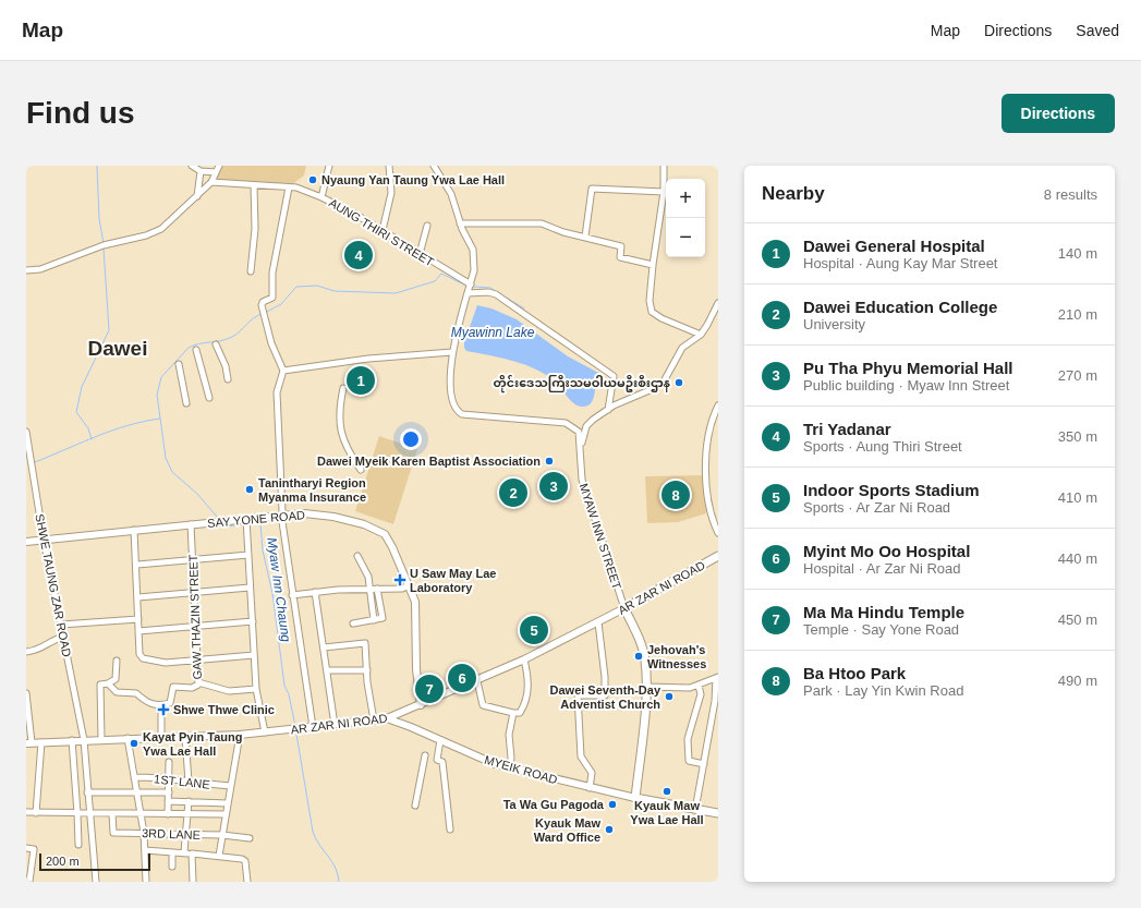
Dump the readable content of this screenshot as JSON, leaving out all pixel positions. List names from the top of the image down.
{
  "streets": {
    "highway": ["AR ZAR NI ROAD"],
    "main road": ["SAY YONE ROAD", "MYEIK ROAD"],
    "street": [
      "AUNG THIRI STREET",
      "MYAW INN STREET",
      "SHWE TAUNG ZAR ROAD",
      "GAW THAZIN STREET",
      "1ST LANE",
      "3RD LANE"
    ]
  },
  "crossings": [
    ["AUNG THIRI STREET", "MYAW INN STREET"],
    ["SAY YONE ROAD", "SHWE TAUNG ZAR ROAD"],
    ["SAY YONE ROAD", "AR ZAR NI ROAD"],
    ["SAY YONE ROAD", "GAW THAZIN STREET"],
    ["MYAW INN STREET", "AR ZAR NI ROAD"],
    ["SHWE TAUNG ZAR ROAD", "AR ZAR NI ROAD"],
    ["AR ZAR NI ROAD", "MYEIK ROAD"]
  ],
  "districts": ["Dawei"],
  "water": ["Myawinn Lake", "Myaw Inn Chaung"],
  "places": {
    "other": [
      "Nyaung Yan Taung Ywa Lae Hall",
      "တိုင်းဒေသကြီးသမဝါယမဦးစီးဌာန",
      "Dawei Myeik Karen Baptist Association",
      "Tanintharyi Region Myanma Insurance",
      "Jehovah's Witnesses",
      "Dawei Seventh-Day Adventist Church",
      "Kayat Pyin Taung Ywa Lae Hall",
      "Kyauk Maw Ywa Lae Hall",
      "Ta Wa Gu Pagoda",
      "Kyauk Maw Ward Office"
    ],
    "health": ["U Saw May Lae Laboratory", "Shwe Thwe Clinic"]
  },
  "scale_bar": "200 m",
  "page": {
    "header": "Map",
    "nav": ["Map", "Directions", "Saved"],
    "buttons": "Directions",
    "title": "Find us",
    "heading": ["Nearby", "8 results"],
    "map_buttons": ["+", "−"],
    "list": [
      {
        "mark": "1",
        "name": "Dawei General Hospital",
        "note": "Hospital · Aung Kay Mar Street",
        "value": "140 m"
      },
      {
        "mark": "2",
        "name": "Dawei Education College",
        "note": "University",
        "value": "210 m"
      },
      {
        "mark": "3",
        "name": "Pu Tha Phyu Memorial Hall",
        "note": "Public building · Myaw Inn Street",
        "value": "270 m"
      },
      {
        "mark": "4",
        "name": "Tri Yadanar",
        "note": "Sports · Aung Thiri Street",
        "value": "350 m"
      },
      {
        "mark": "5",
        "name": "Indoor Sports Stadium",
        "note": "Sports · Ar Zar Ni Road",
        "value": "410 m"
      },
      {
        "mark": "6",
        "name": "Myint Mo Oo Hospital",
        "note": "Hospital · Ar Zar Ni Road",
        "value": "440 m"
      },
      {
        "mark": "7",
        "name": "Ma Ma Hindu Temple",
        "note": "Temple · Say Yone Road",
        "value": "450 m"
      },
      {
        "mark": "8",
        "name": "Ba Htoo Park",
        "note": "Park · Lay Yin Kwin Road",
        "value": "490 m"
      }
    ],
    "pins": [
      "4",
      "1",
      "3",
      "2",
      "8",
      "5",
      "6",
      "7"
    ],
    "scale": "200 m"
  }
}
